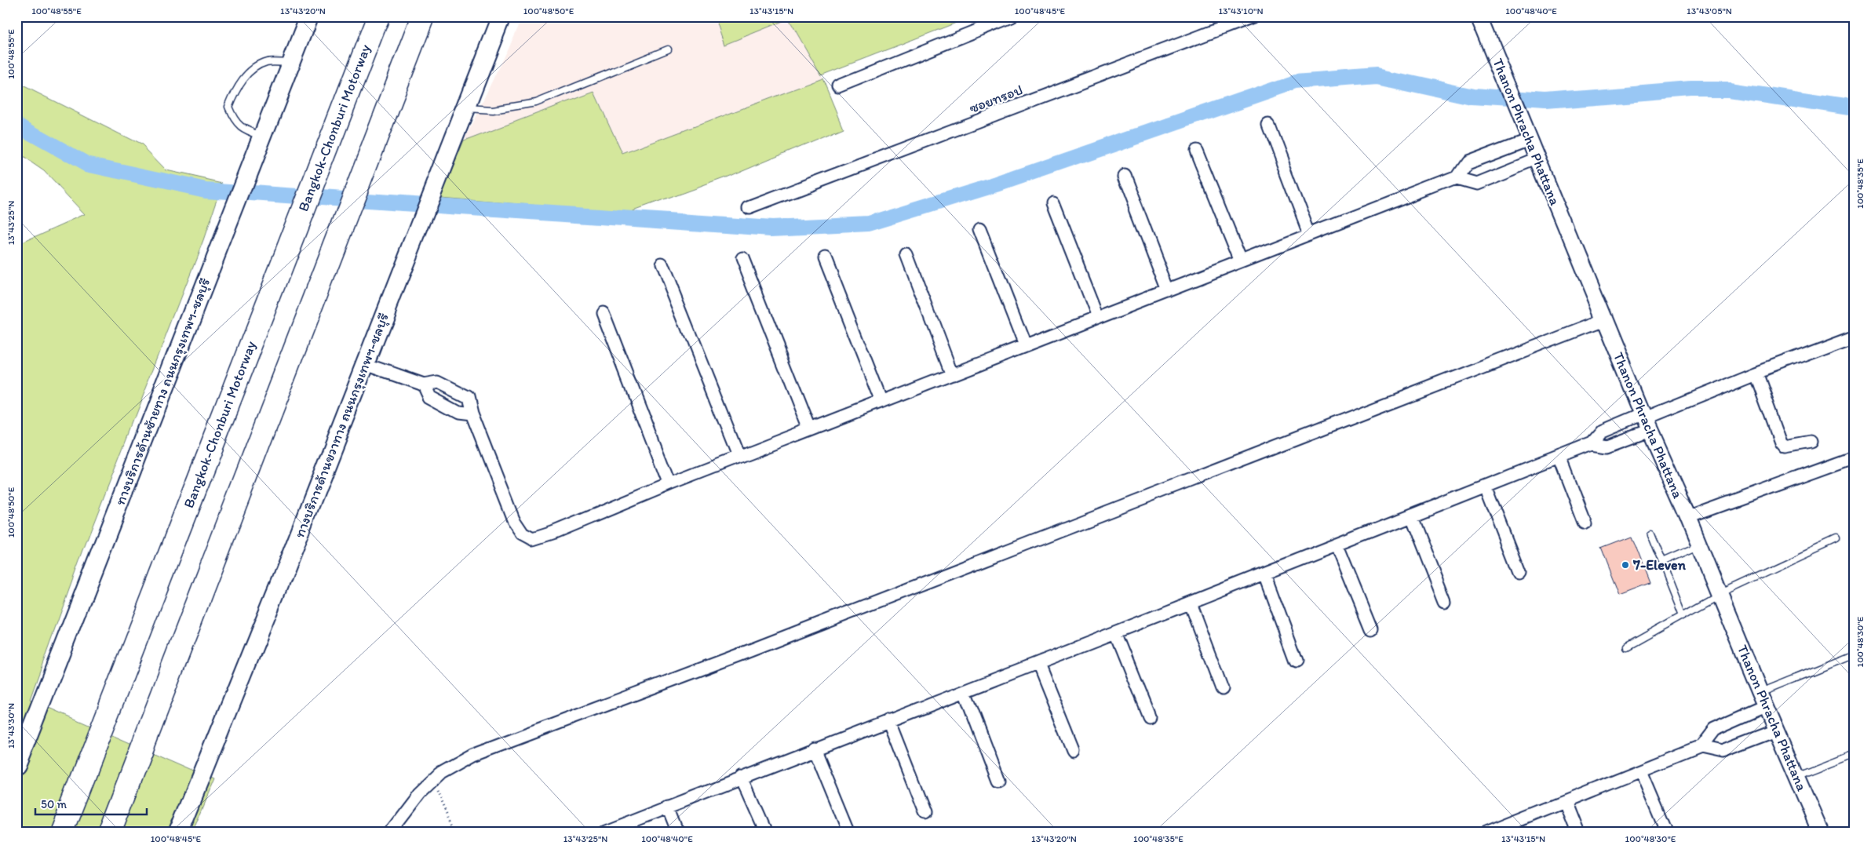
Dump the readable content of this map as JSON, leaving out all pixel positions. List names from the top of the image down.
{
  "streets": {
    "highway": ["Bangkok-Chonburi Motorway"],
    "main road": ["ทางบริการด้านซ้ายทาง ถนนกรุงเทพฯ-ชลบุรี", "ทางบริการด้านขวาทาง ถนนกรุงเทพฯ-ชลบุรี"],
    "street": ["ซอยทรอป", "Thanon Phracha Phattana"]
  },
  "places": ["7-Eleven"],
  "scale_bar": "50 m",
  "coordinates": [
    "100°48'55\"E",
    "13°43'20\"N",
    "100°48'50\"E",
    "13°43'15\"N",
    "100°48'45\"E",
    "13°43'10\"N",
    "100°48'40\"E",
    "13°43'05\"N",
    "100°48'35\"E",
    "13°43'25\"N",
    "100°48'30\"E",
    "13°43'30\"N"
  ]
}
